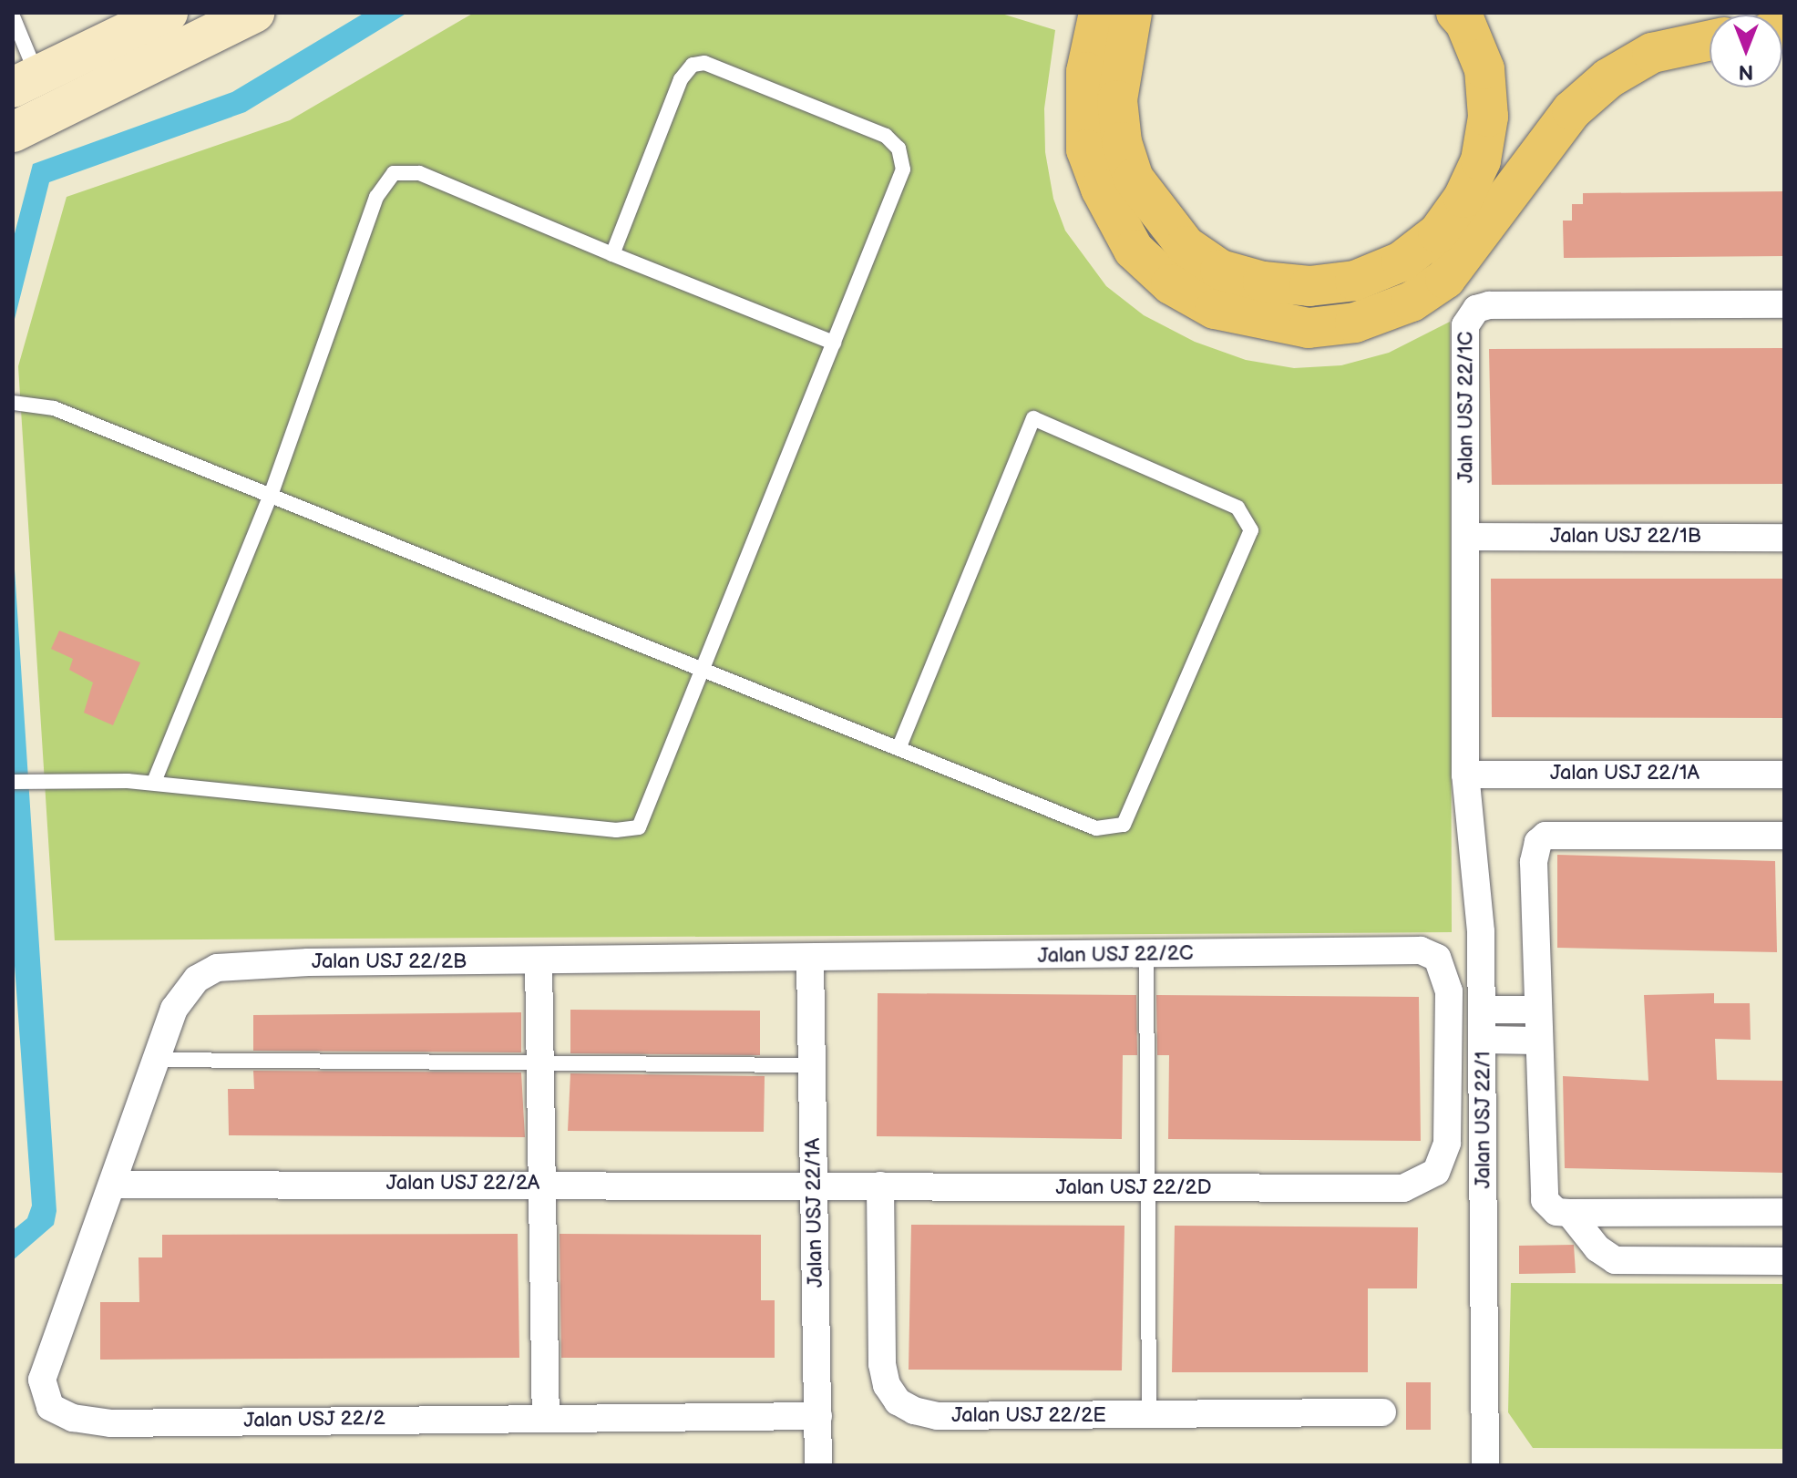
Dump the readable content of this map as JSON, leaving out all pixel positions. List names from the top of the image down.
{
  "streets": {
    "street": [
      "Jalan USJ 22/1C",
      "Jalan USJ 22/1B",
      "Jalan USJ 22/1A",
      "Jalan USJ 22/2C",
      "Jalan USJ 22/2B",
      "Jalan USJ 22/1",
      "Jalan USJ 22/2A",
      "Jalan USJ 22/2D",
      "Jalan USJ 22/2E",
      "Jalan USJ 22/2"
    ]
  },
  "crossings": [
    ["Jalan USJ 22/1C", "Jalan USJ 22/1B"],
    ["Jalan USJ 22/1C", "Jalan USJ 22/1A"],
    ["Jalan USJ 22/1C", "Jalan USJ 22/1"],
    ["Jalan USJ 22/1A", "Jalan USJ 22/2C"],
    ["Jalan USJ 22/1A", "Jalan USJ 22/2B"],
    ["Jalan USJ 22/1A", "Jalan USJ 22/1"],
    ["Jalan USJ 22/1A", "Jalan USJ 22/2A"],
    ["Jalan USJ 22/1A", "Jalan USJ 22/2D"],
    ["Jalan USJ 22/1A", "Jalan USJ 22/2"],
    ["Jalan USJ 22/2C", "Jalan USJ 22/2B"],
    ["Jalan USJ 22/2C", "Jalan USJ 22/2D"],
    ["Jalan USJ 22/2B", "Jalan USJ 22/2A"],
    ["Jalan USJ 22/2B", "Jalan USJ 22/2"],
    ["Jalan USJ 22/2A", "Jalan USJ 22/2D"],
    ["Jalan USJ 22/2A", "Jalan USJ 22/2"],
    ["Jalan USJ 22/2D", "Jalan USJ 22/2E"]
  ],
  "north": "bottom"
}
